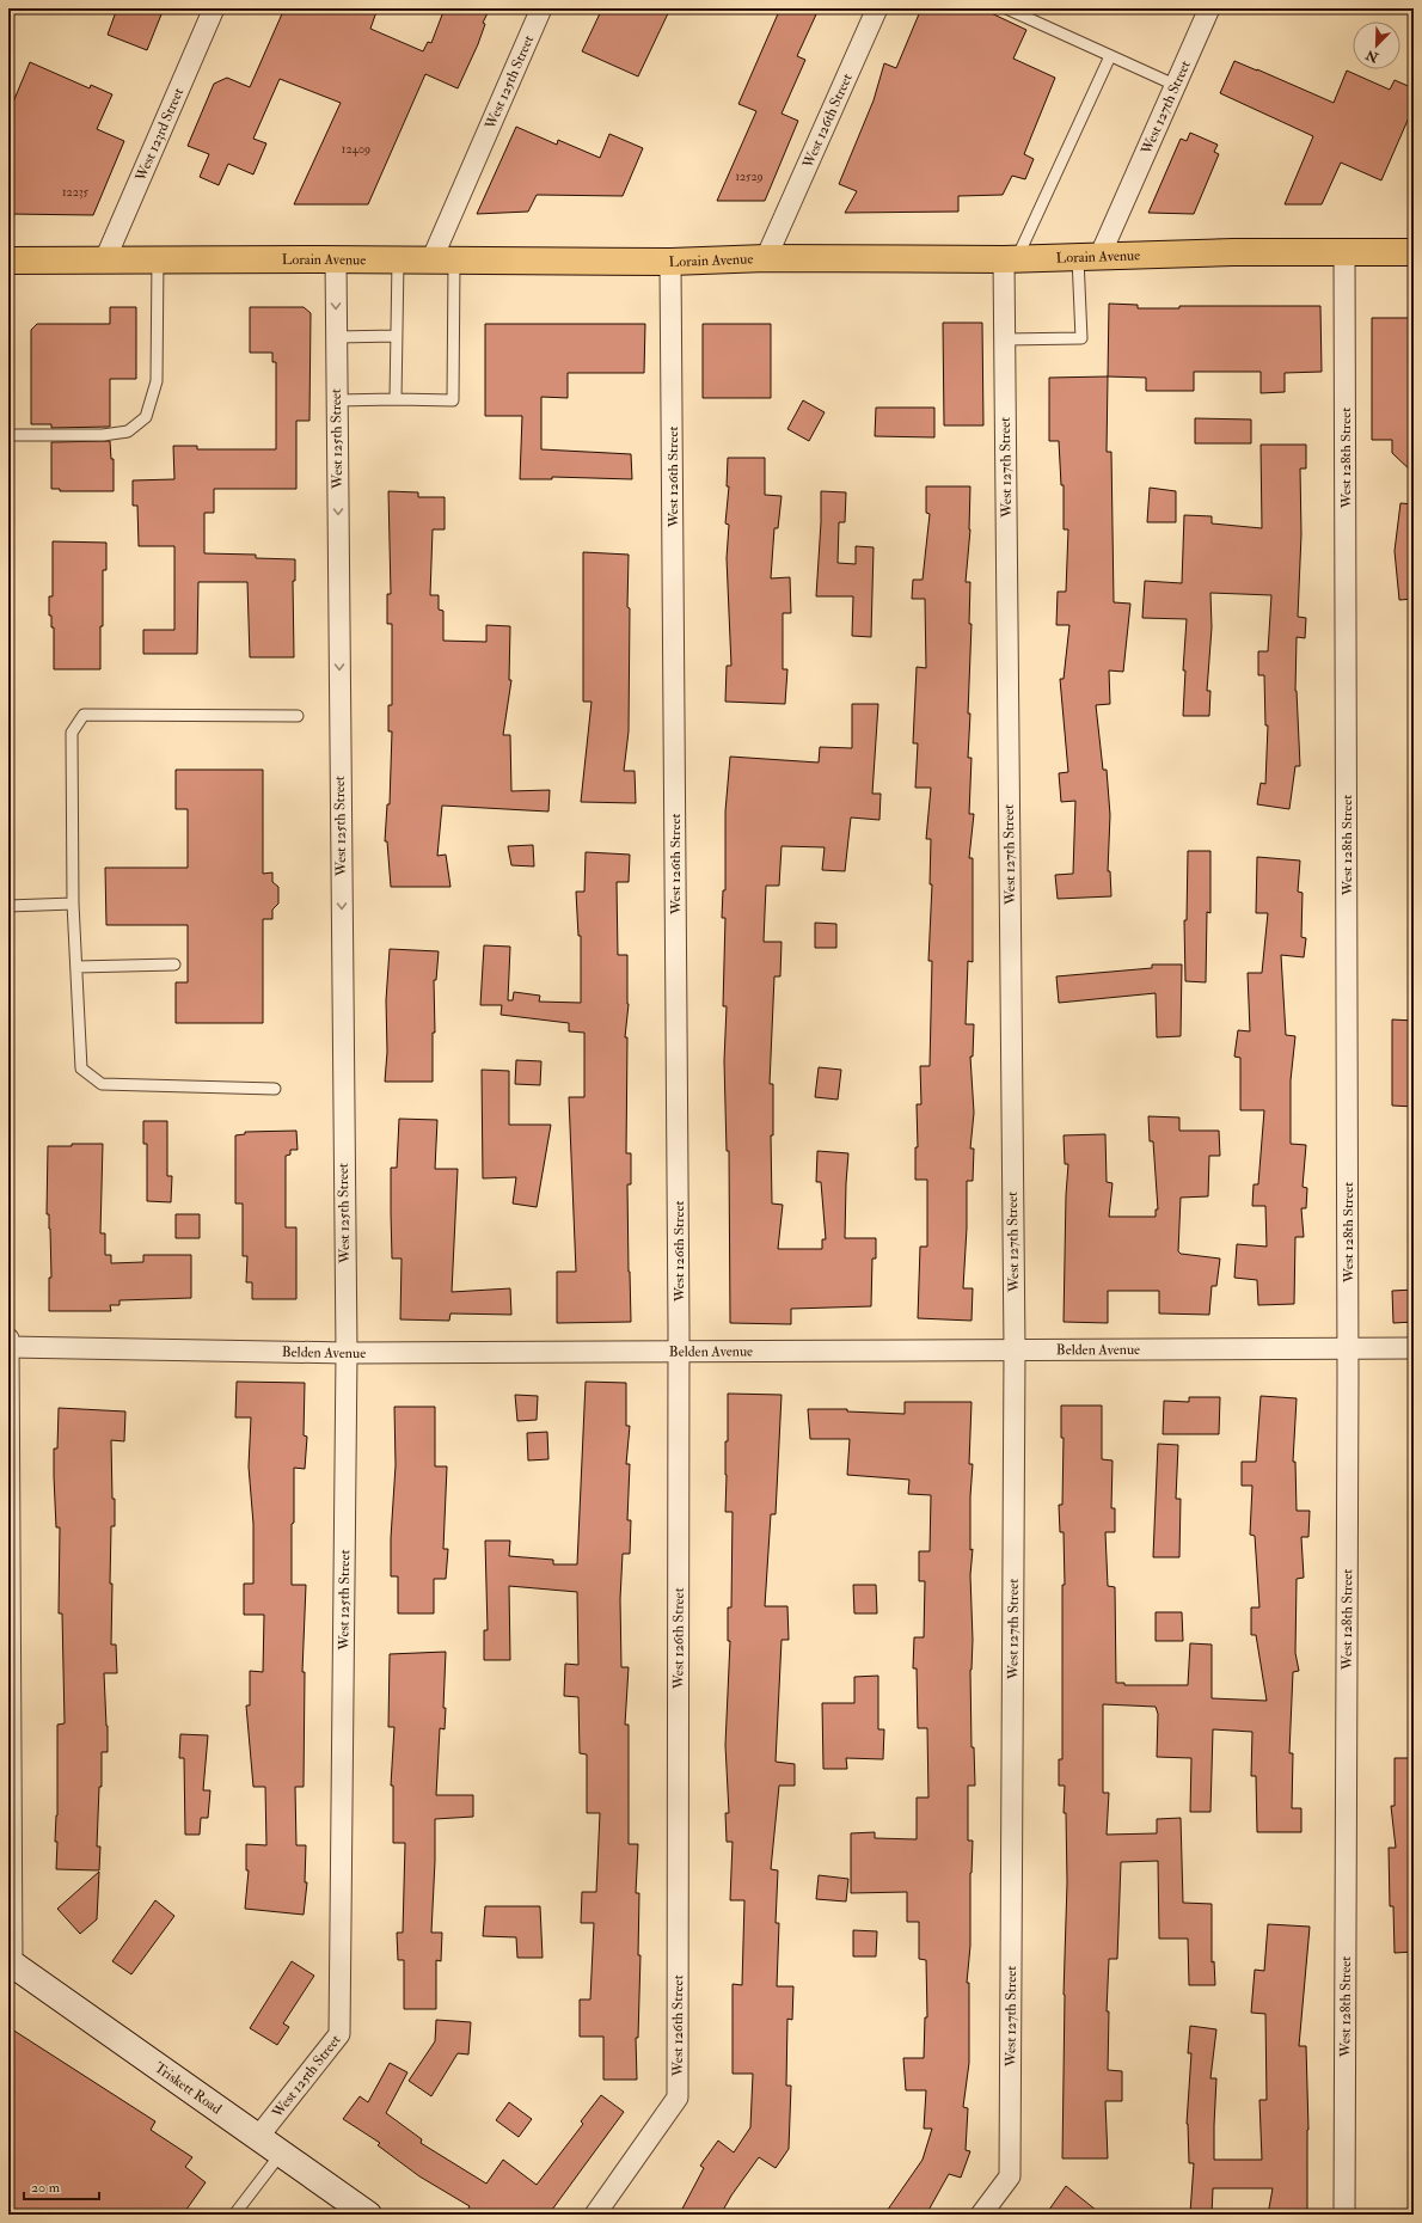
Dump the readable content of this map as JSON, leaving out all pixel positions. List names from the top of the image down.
{
  "streets": {
    "main road": ["Lorain Avenue"],
    "street": [
      "West 125th Street",
      "West 127th Street",
      "West 126th Street",
      "West 123rd Street",
      "West 128th Street",
      "Belden Avenue",
      "Triskett Road"
    ]
  },
  "crossings": [
    ["West 125th Street", "Lorain Avenue"],
    ["West 125th Street", "Belden Avenue"],
    ["West 125th Street", "Triskett Road"],
    ["West 127th Street", "Lorain Avenue"],
    ["West 127th Street", "Belden Avenue"],
    ["West 126th Street", "Lorain Avenue"],
    ["West 126th Street", "Belden Avenue"],
    ["West 123rd Street", "Lorain Avenue"],
    ["Lorain Avenue", "West 128th Street"],
    ["West 128th Street", "Belden Avenue"]
  ],
  "one_way": ["West 125th Street"],
  "house_numbers": ["12409", "12529", "12235"],
  "scale_bar": "20 m",
  "north": "bottom left"
}
